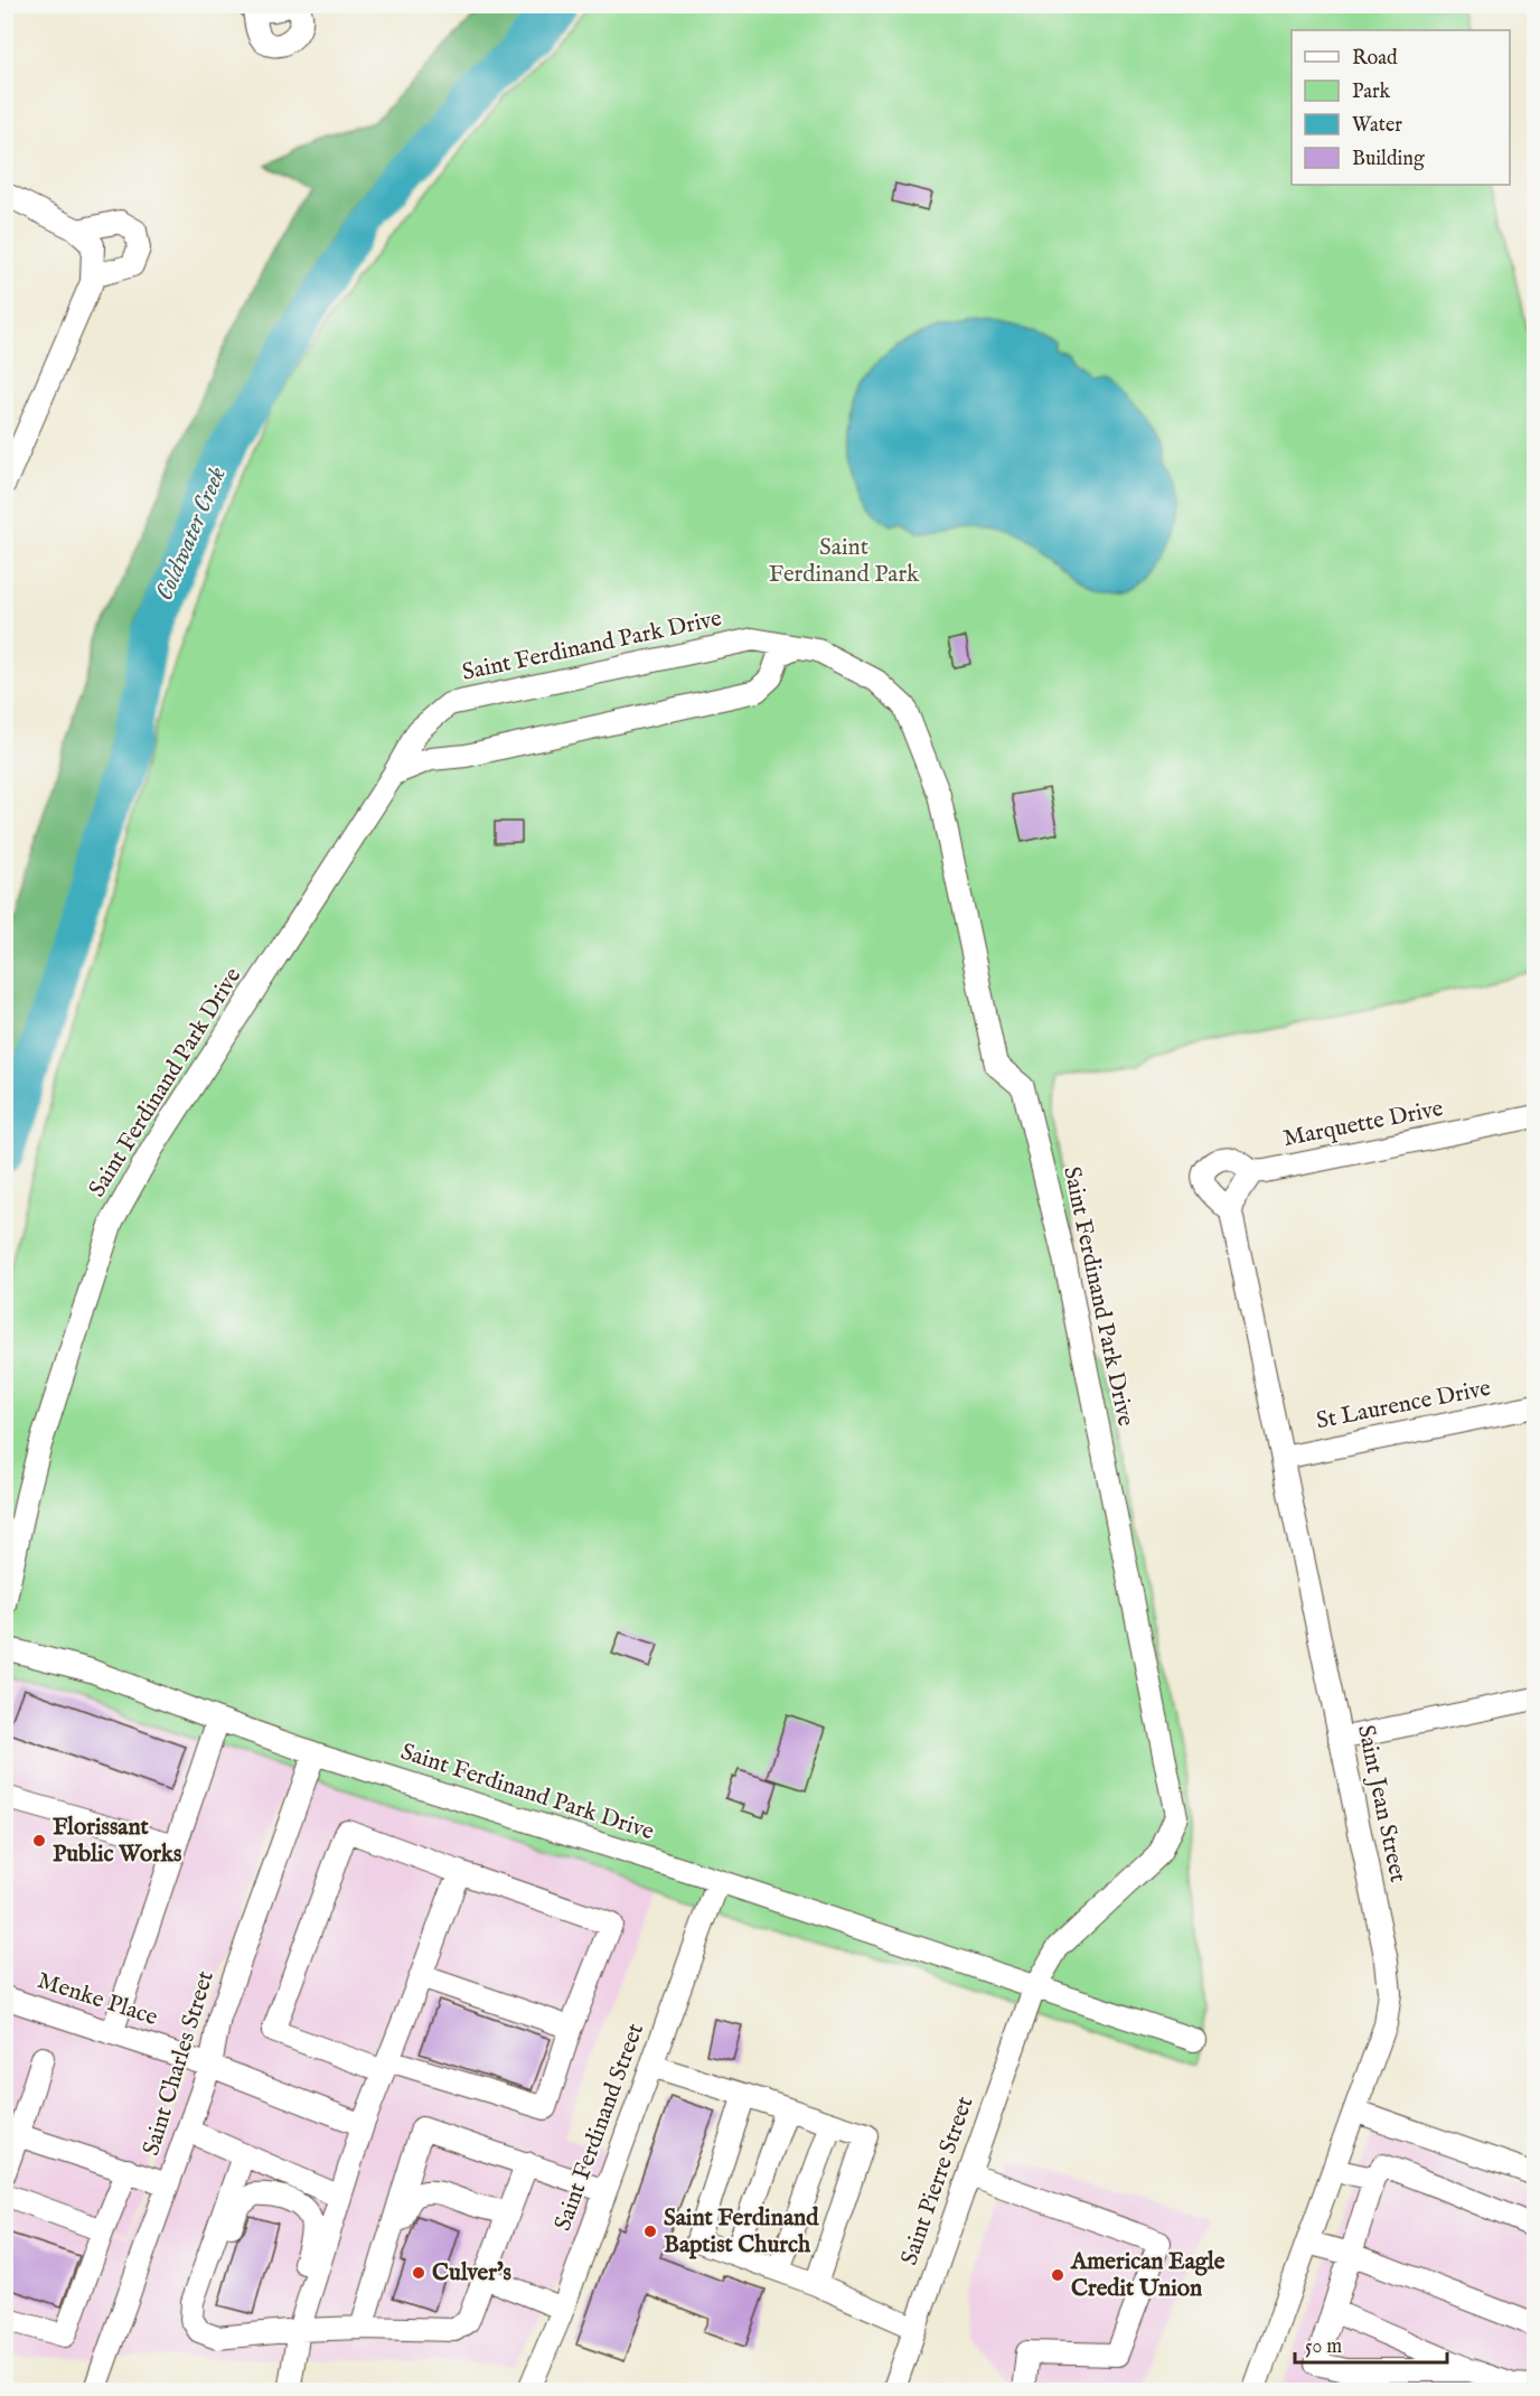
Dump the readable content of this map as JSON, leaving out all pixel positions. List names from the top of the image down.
{
  "streets": {
    "street": [
      "Saint Ferdinand Park Drive",
      "Marquette Drive",
      "St Laurence Drive",
      "Saint Jean Street",
      "Menke Place",
      "Saint Charles Street",
      "Saint Ferdinand Street",
      "Saint Pierre Street"
    ]
  },
  "crossings": [
    ["Saint Ferdinand Park Drive", "Saint Charles Street"],
    ["Saint Ferdinand Park Drive", "Saint Ferdinand Street"],
    ["Saint Ferdinand Park Drive", "Saint Pierre Street"],
    ["St Laurence Drive", "Saint Jean Street"],
    ["Menke Place", "Saint Charles Street"]
  ],
  "water": ["Coldwater Creek"],
  "parks": ["Saint Ferdinand Park"],
  "places": [
    "Florissant Public Works",
    "Saint Ferdinand Baptist Church",
    "Culver's",
    "American Eagle Credit Union"
  ],
  "legend": [
    "Road",
    "Park",
    "Water",
    "Building"
  ],
  "scale_bar": "50 m"
}
